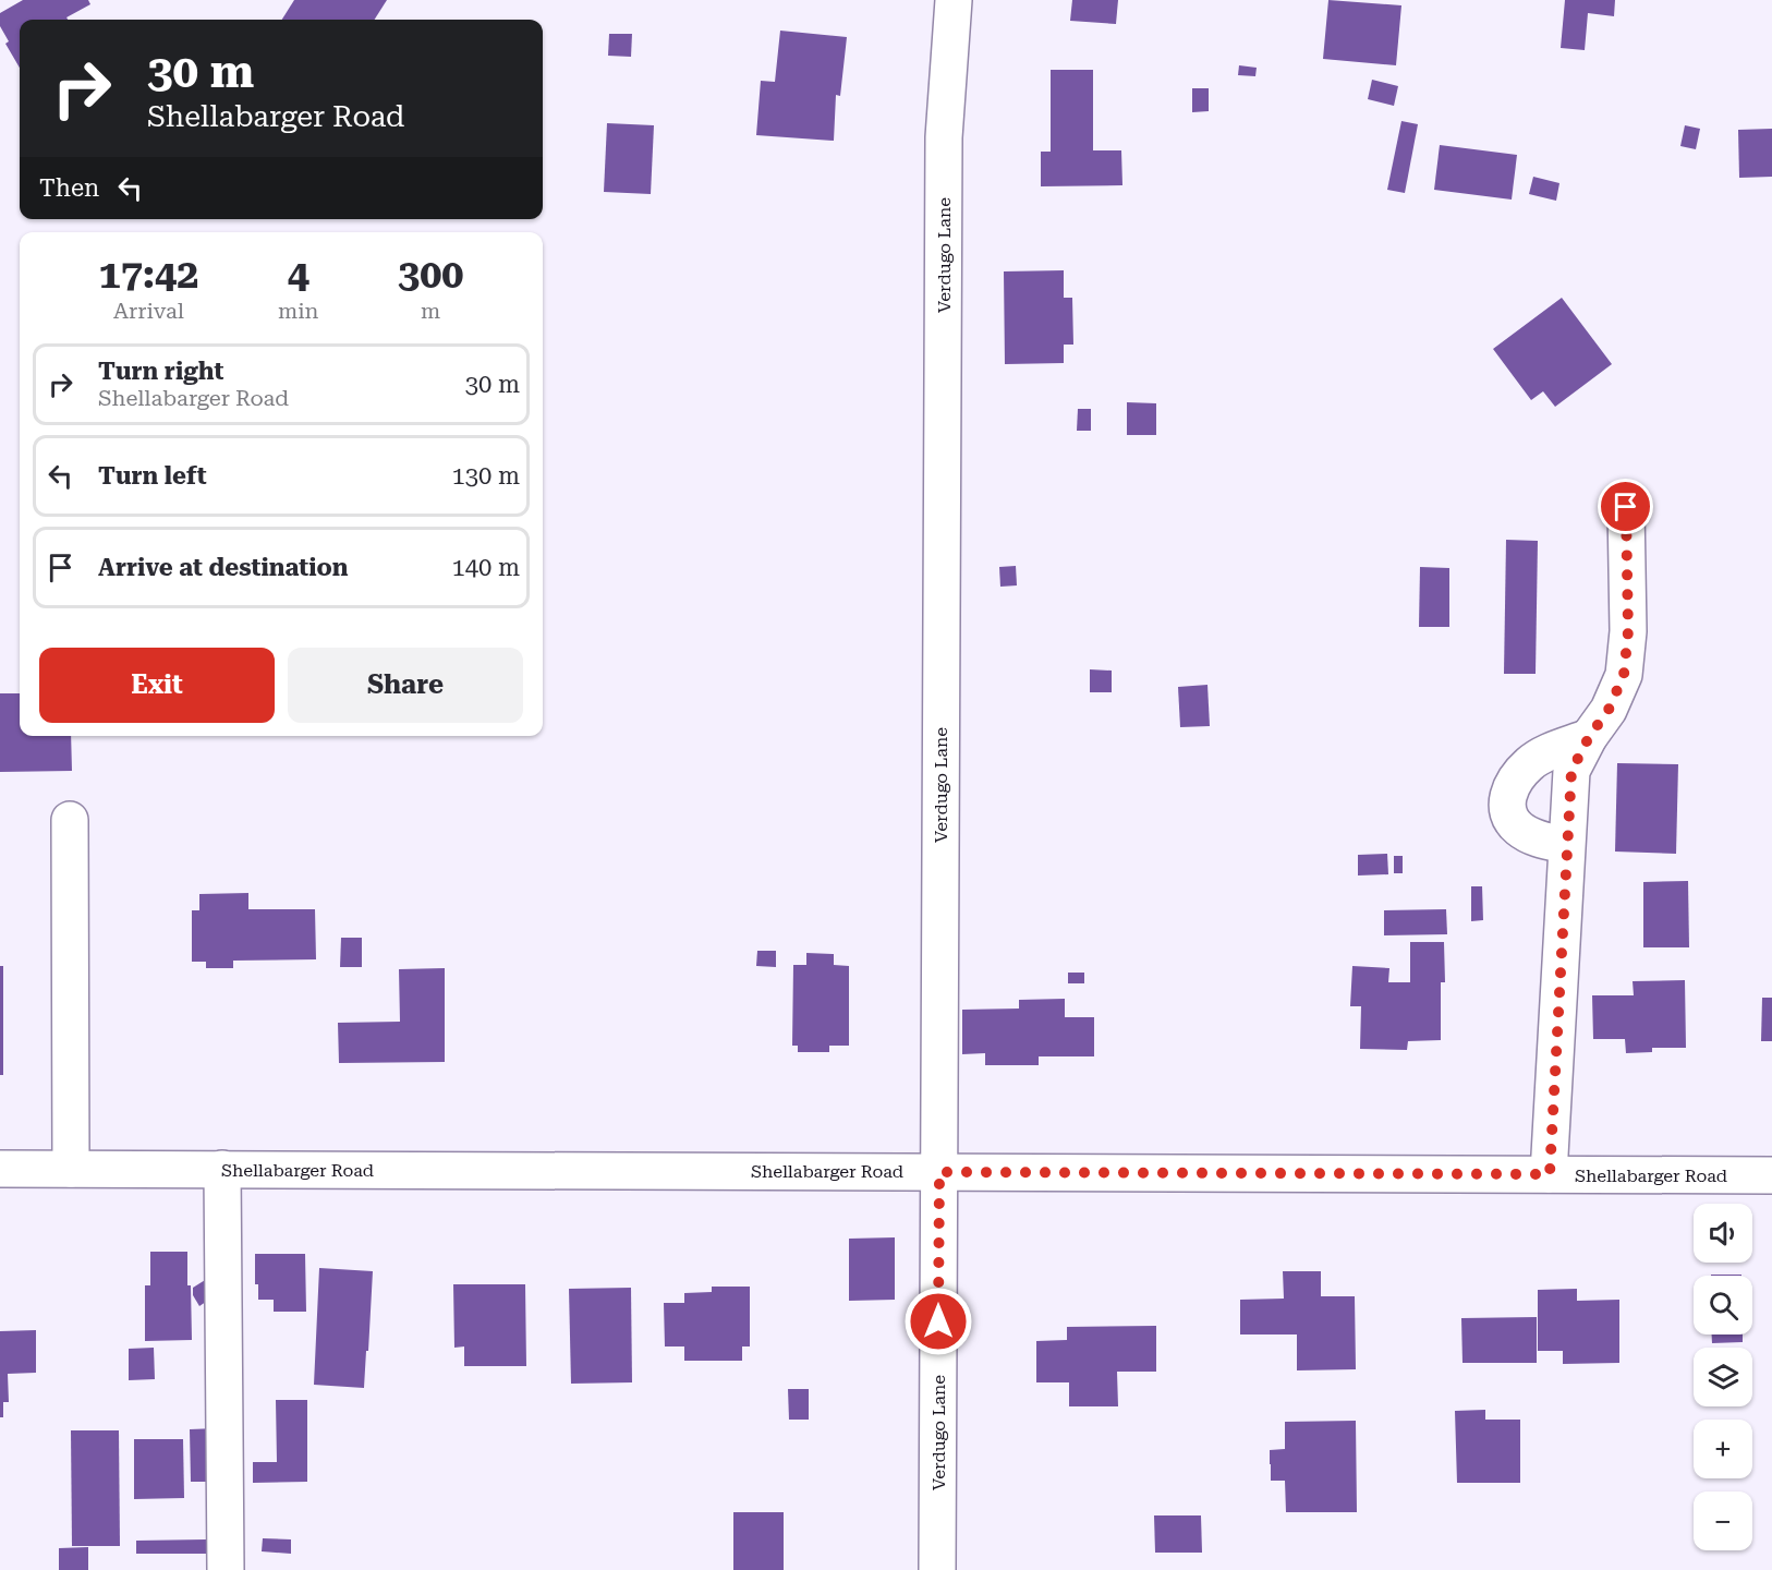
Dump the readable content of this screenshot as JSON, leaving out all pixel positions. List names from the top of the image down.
{
  "streets": {
    "street": ["Verdugo Lane", "Shellabarger Road"]
  },
  "crossings": [
    ["Verdugo Lane", "Shellabarger Road"]
  ],
  "page": {
    "turn": ["30 m", "Shellabarger Road"],
    "then": "Then",
    "eta": [
      "17:42",
      "Arrival",
      "4",
      "min",
      "300",
      "m"
    ],
    "list": [
      {
        "name": "Turn right",
        "note": "Shellabarger Road",
        "value": "30 m"
      },
      {
        "name": "Turn left",
        "value": "130 m"
      },
      {
        "name": "Arrive at destination",
        "value": "140 m"
      }
    ],
    "buttons": ["Exit", "Share"],
    "map_buttons": ["+", "−"]
  }
}
